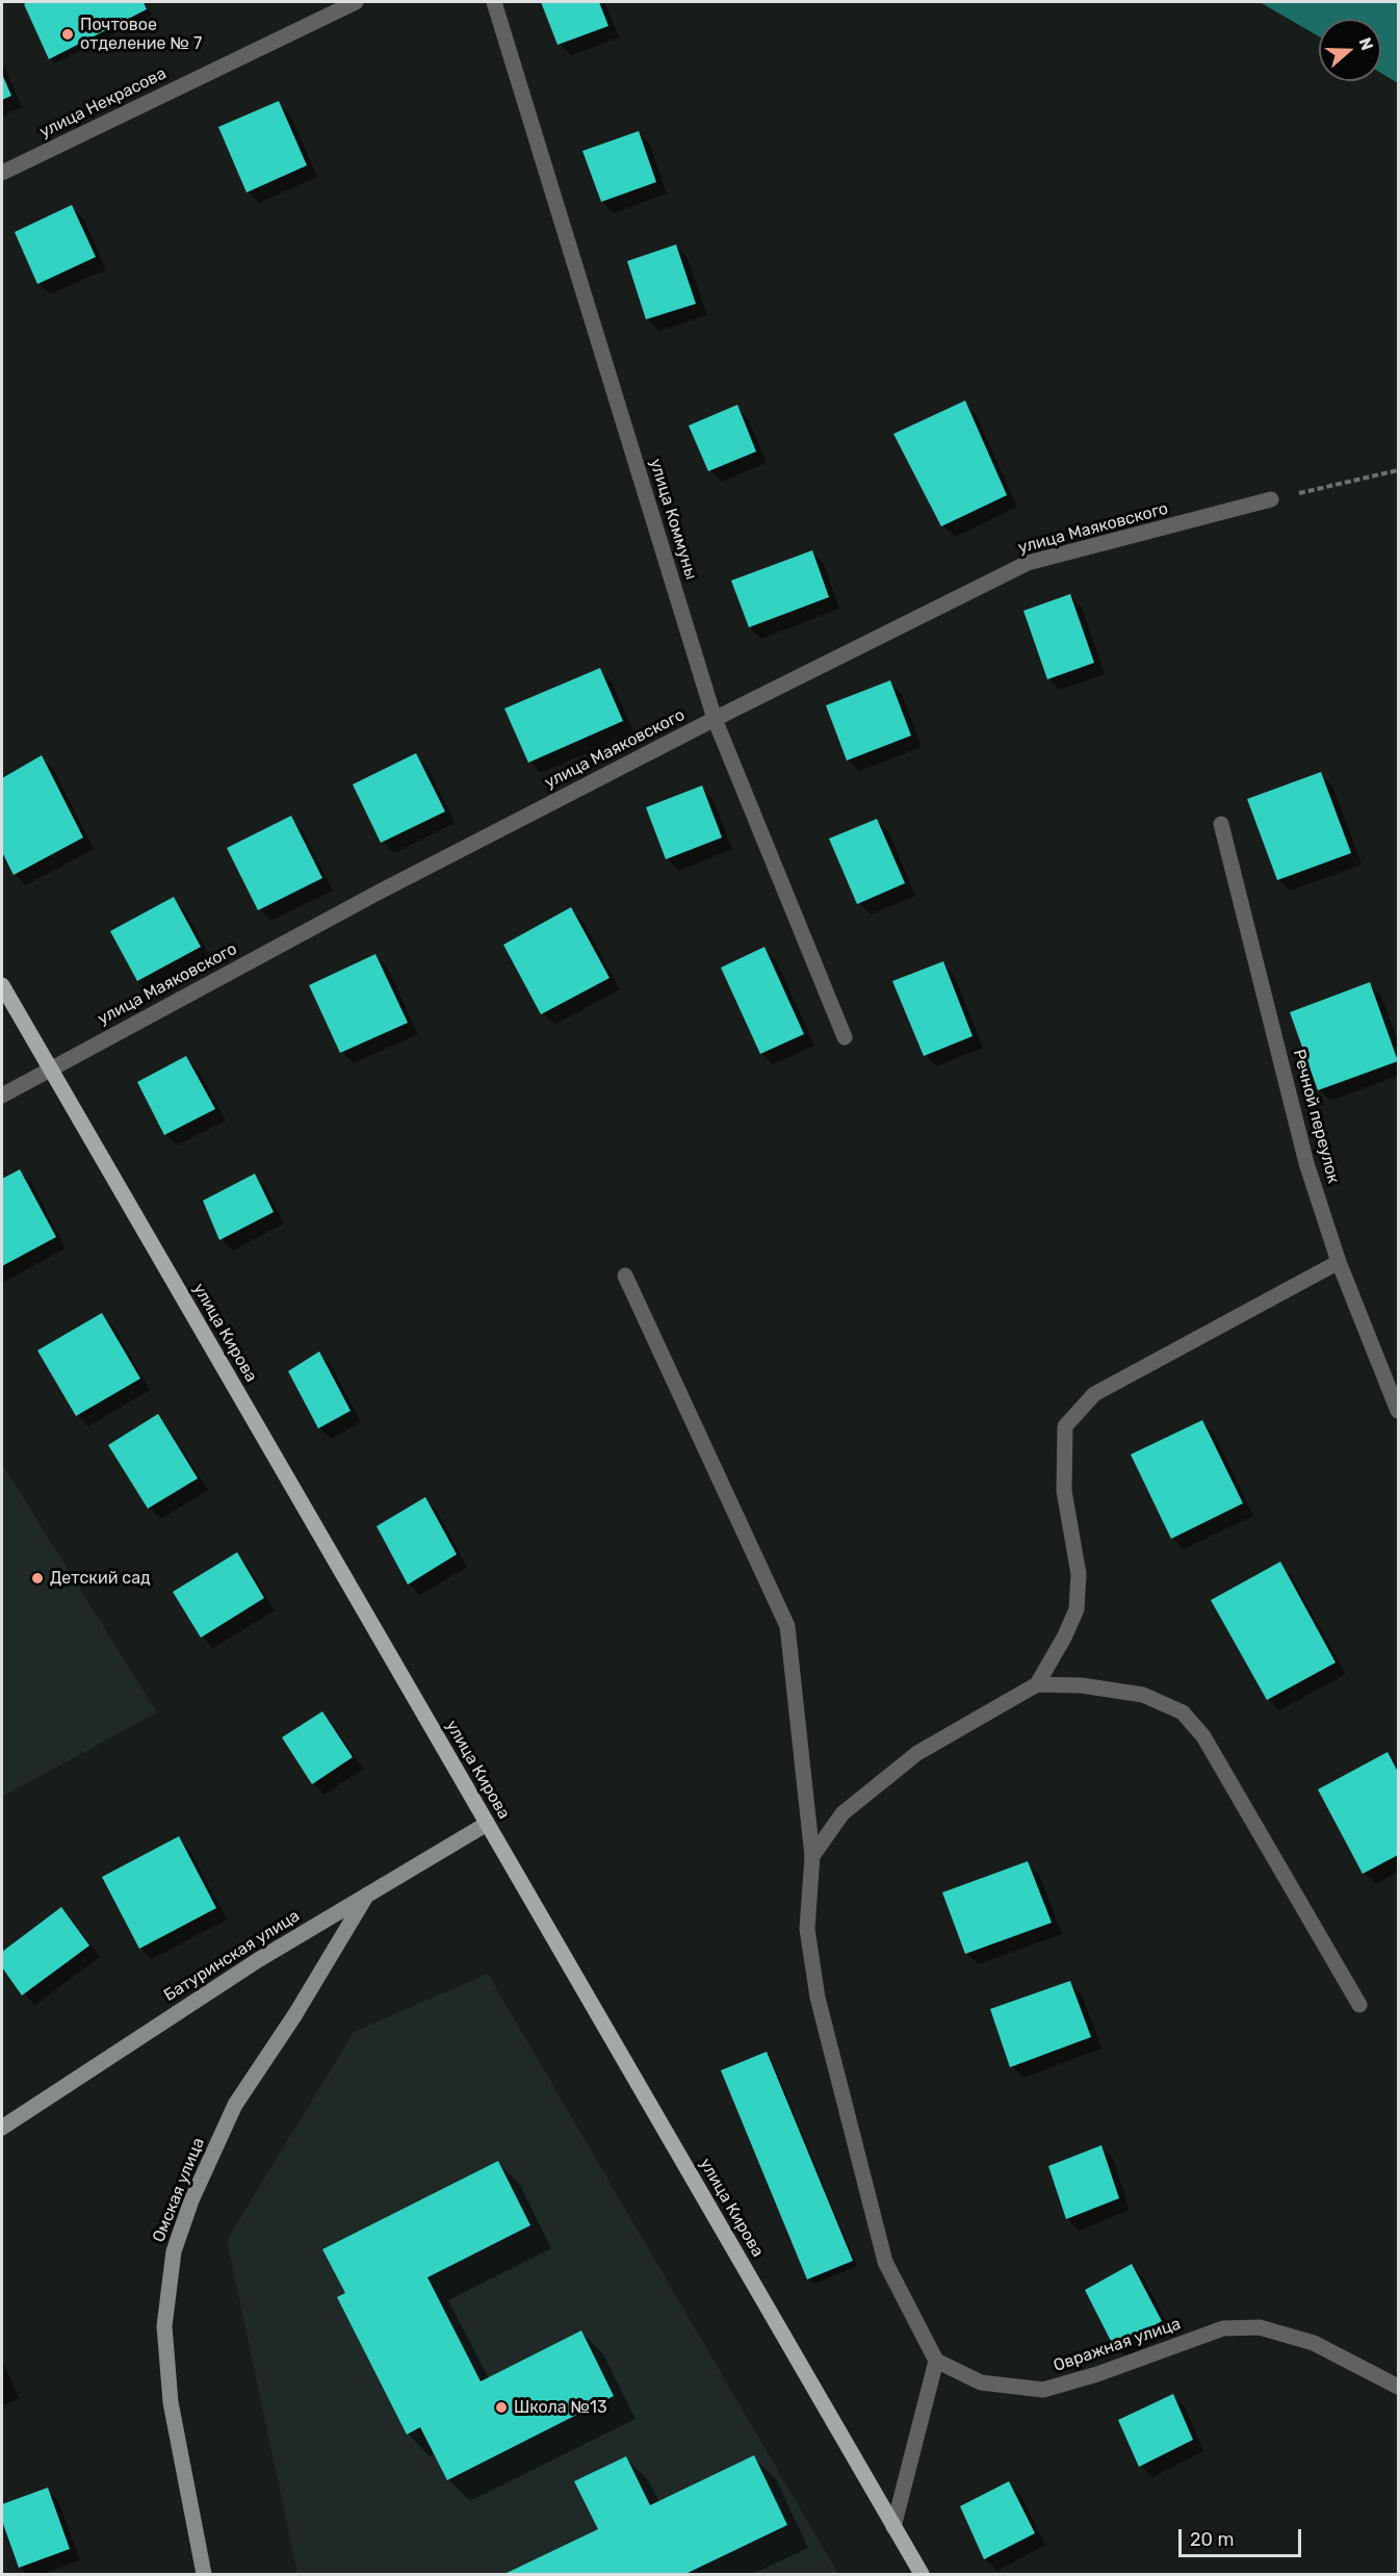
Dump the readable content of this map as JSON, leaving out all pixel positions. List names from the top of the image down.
{
  "streets": {
    "main road": ["улица Кирова"],
    "street": [
      "улица Некрасова",
      "улица Коммуны",
      "улица Маяковского",
      "Речной переулок",
      "Батуринская улица",
      "Омская улица",
      "Овражная улица"
    ]
  },
  "crossings": [
    ["улица Коммуны", "улица Маяковского"],
    ["улица Маяковского", "улица Кирова"],
    ["улица Кирова", "Батуринская улица"],
    ["Батуринская улица", "Омская улица"]
  ],
  "places": ["Почтовое отделение № 7", "Детский сад", "Школа №13"],
  "scale_bar": "20 m",
  "north": "right"
}
